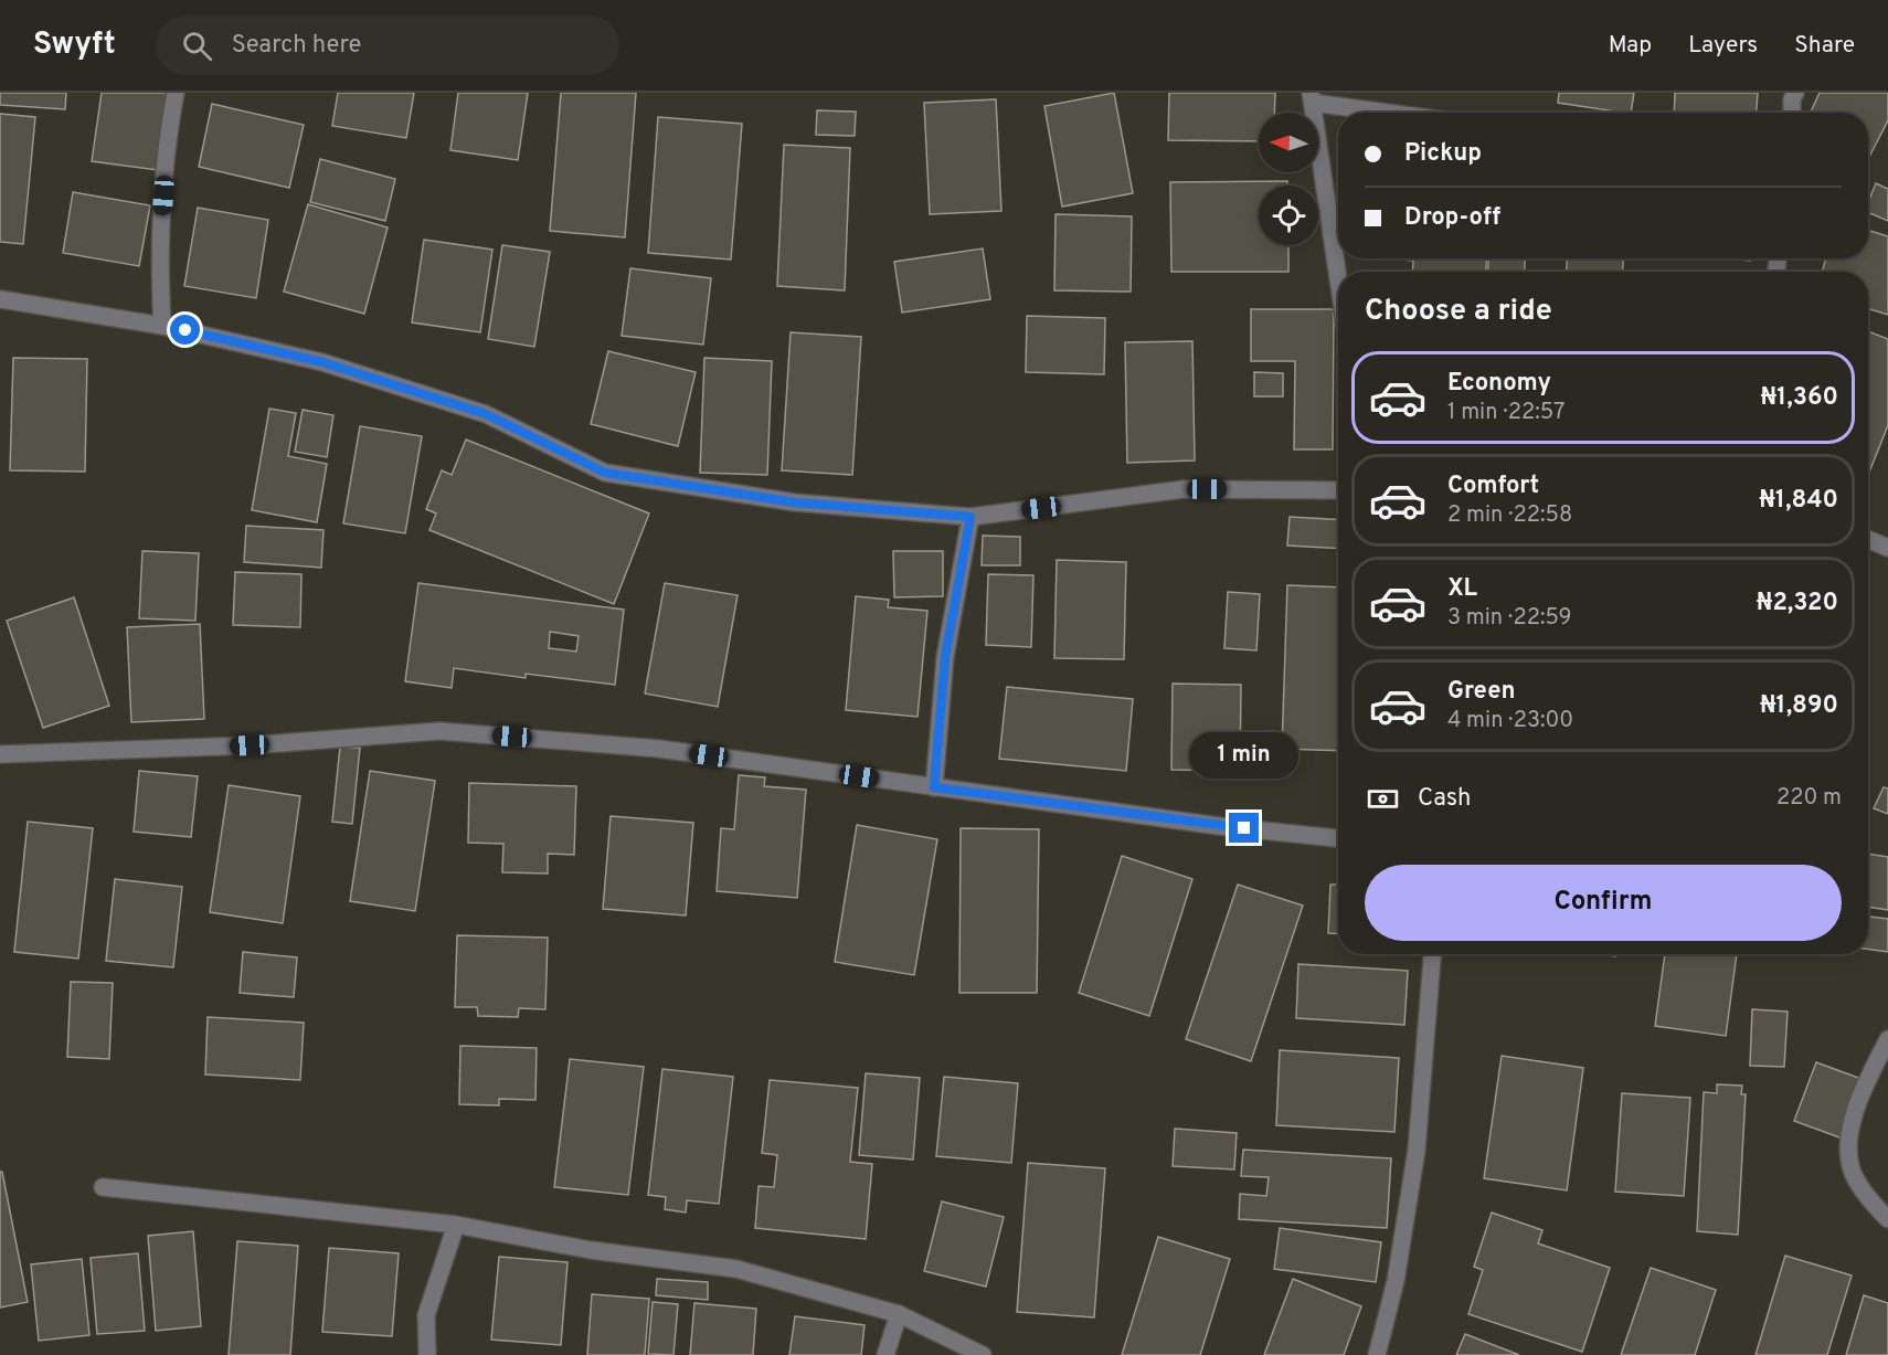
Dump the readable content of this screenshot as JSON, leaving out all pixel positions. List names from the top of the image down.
{
  "north": "left",
  "page": {
    "header": "Swyft",
    "search": "Search here",
    "nav": ["Map", "Layers", "Share"],
    "banner": ["Pickup", "Drop-off"],
    "heading": "Choose a ride",
    "list": [
      {
        "name": "Economy",
        "note": "1 min · 22:57",
        "value": "₦1,360"
      },
      {
        "name": "Comfort",
        "note": "2 min · 22:58",
        "value": "₦1,840"
      },
      {
        "name": "XL",
        "note": "3 min · 22:59",
        "value": "₦2,320"
      },
      {
        "name": "Green",
        "note": "4 min · 23:00",
        "value": "₦1,890"
      }
    ],
    "bubble": "1 min",
    "pay": ["Cash", "220 m"],
    "buttons": "Confirm"
  }
}
